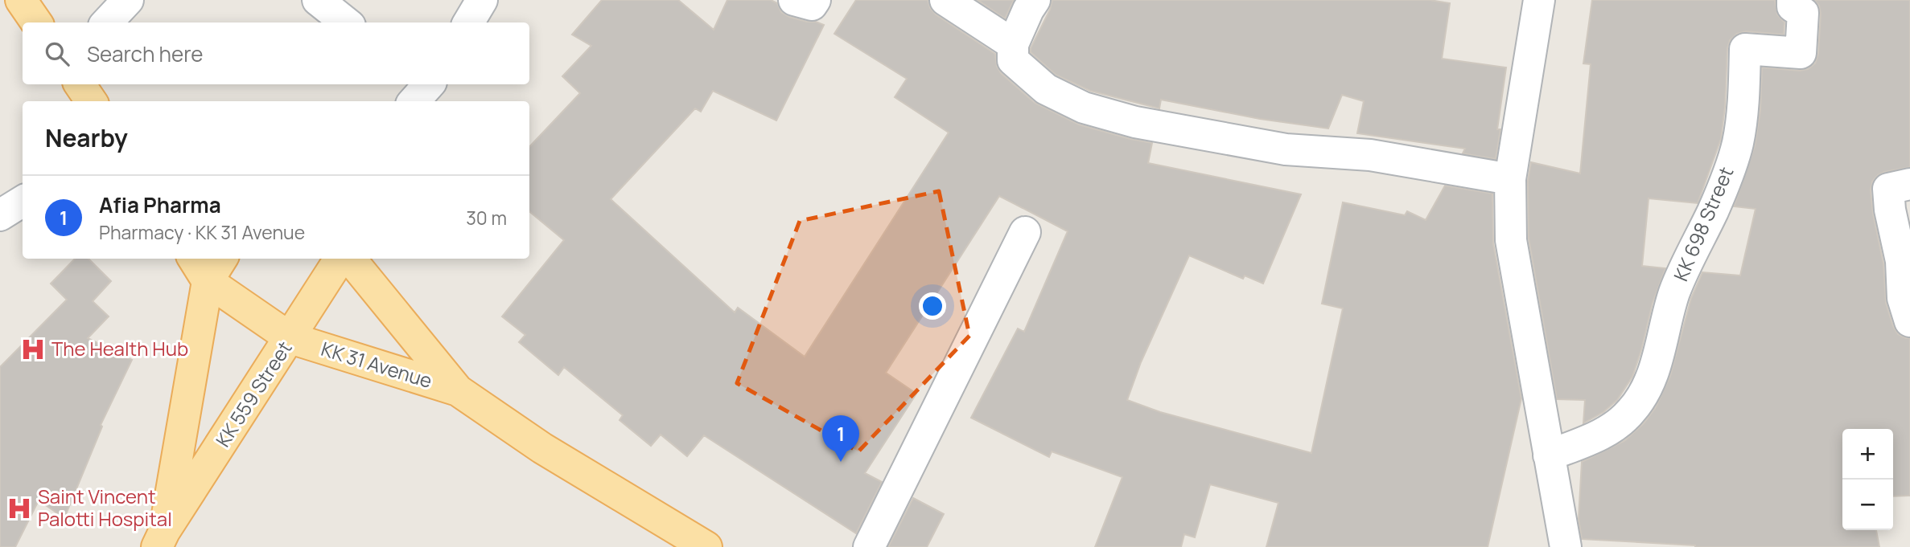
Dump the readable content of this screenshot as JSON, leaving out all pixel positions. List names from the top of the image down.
{
  "streets": {
    "main road": ["KK 31 Avenue", "KK 559 Street"],
    "street": ["KK 698 Street"]
  },
  "crossings": [
    ["KK 31 Avenue", "KK 559 Street"]
  ],
  "places": {
    "hospital": ["The Health Hub", "Saint Vincent Palotti Hospital"]
  },
  "page": {
    "search": "Search here",
    "heading": "Nearby",
    "list": [
      {
        "mark": "1",
        "name": "Afia Pharma",
        "note": "Pharmacy · KK 31 Avenue",
        "value": "30 m"
      }
    ],
    "pins": "1",
    "map_buttons": ["+", "−"]
  }
}
